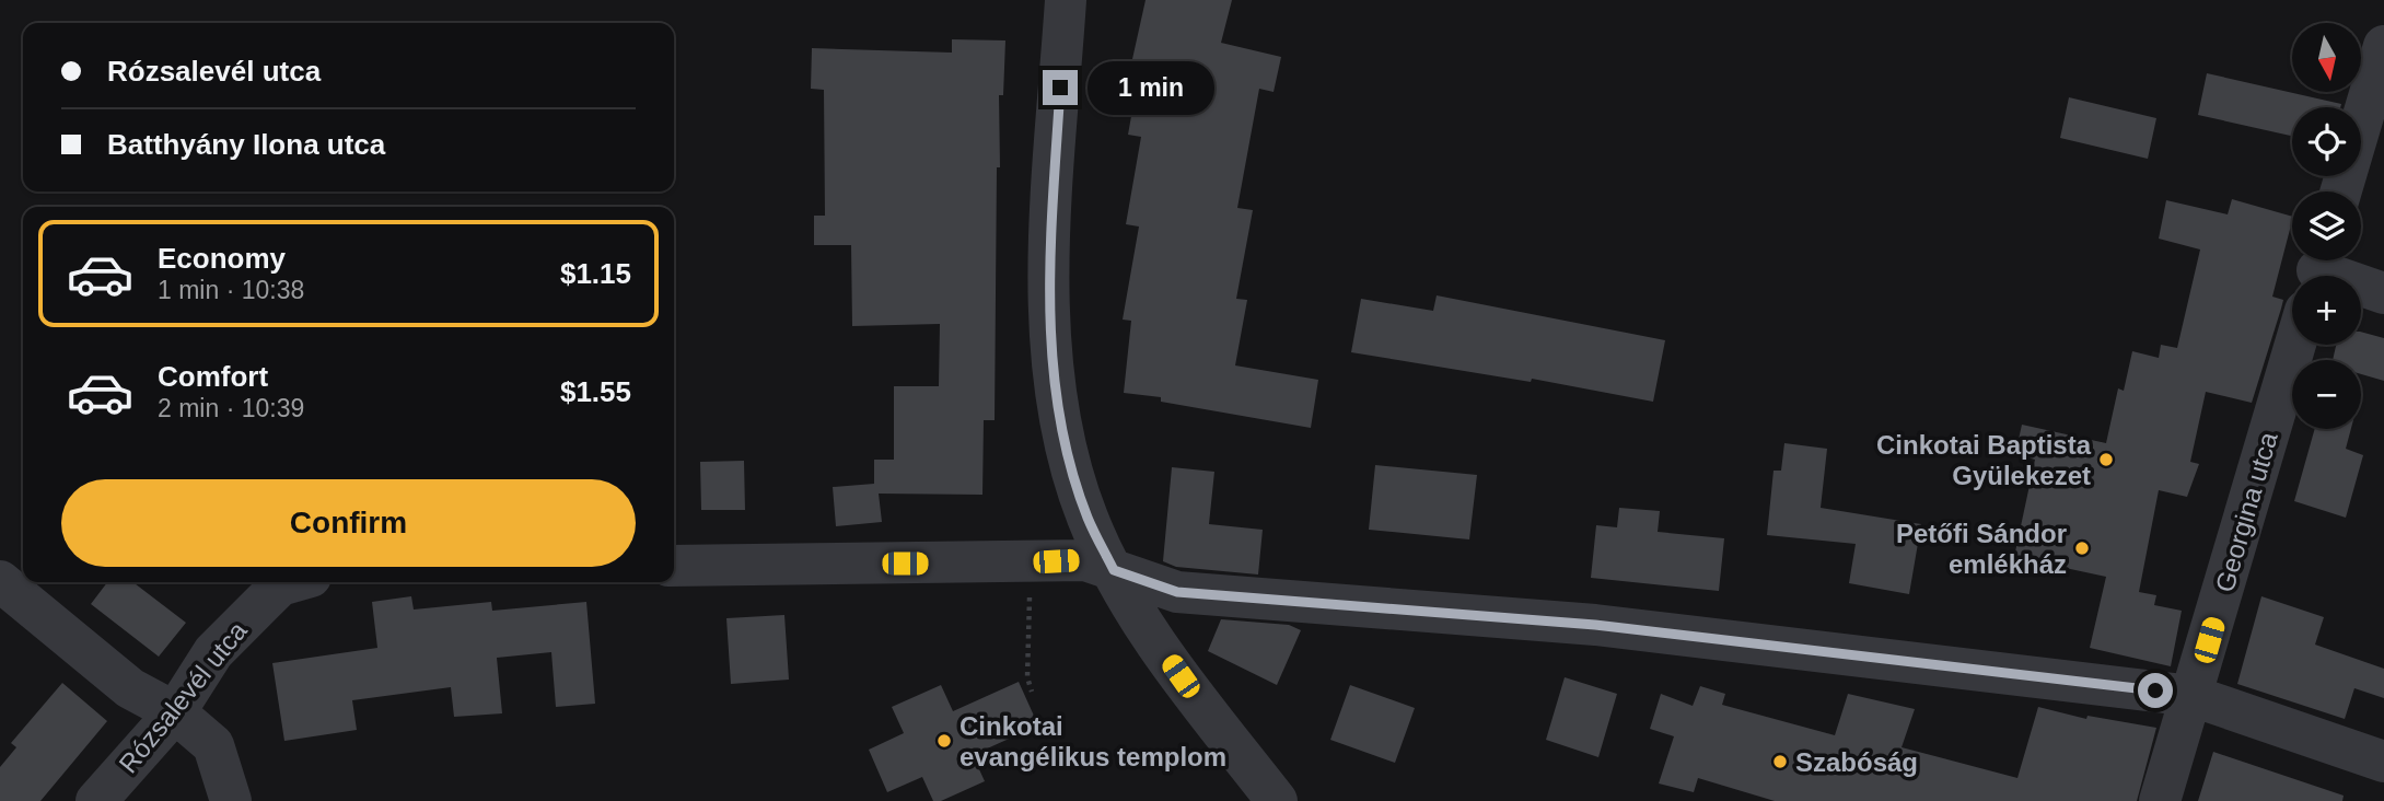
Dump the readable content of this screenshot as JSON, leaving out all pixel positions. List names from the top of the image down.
{
  "streets": {
    "street": ["Georgina utca", "Rózsalevél utca"]
  },
  "places": [
    "Cinkotai Baptista Gyülekezet",
    "Petőfi Sándor emlékház",
    "Cinkotai evangélikus templom",
    "Szabóság"
  ],
  "north": "bottom",
  "page": {
    "map_buttons": ["+", "−"],
    "banner": ["Rózsalevél utca", "Batthyány Ilona utca"],
    "bubble": "1 min",
    "list": [
      {
        "name": "Economy",
        "note": "1 min · 10:38",
        "value": "$1.15"
      },
      {
        "name": "Comfort",
        "note": "2 min · 10:39",
        "value": "$1.55"
      }
    ],
    "buttons": "Confirm"
  }
}
